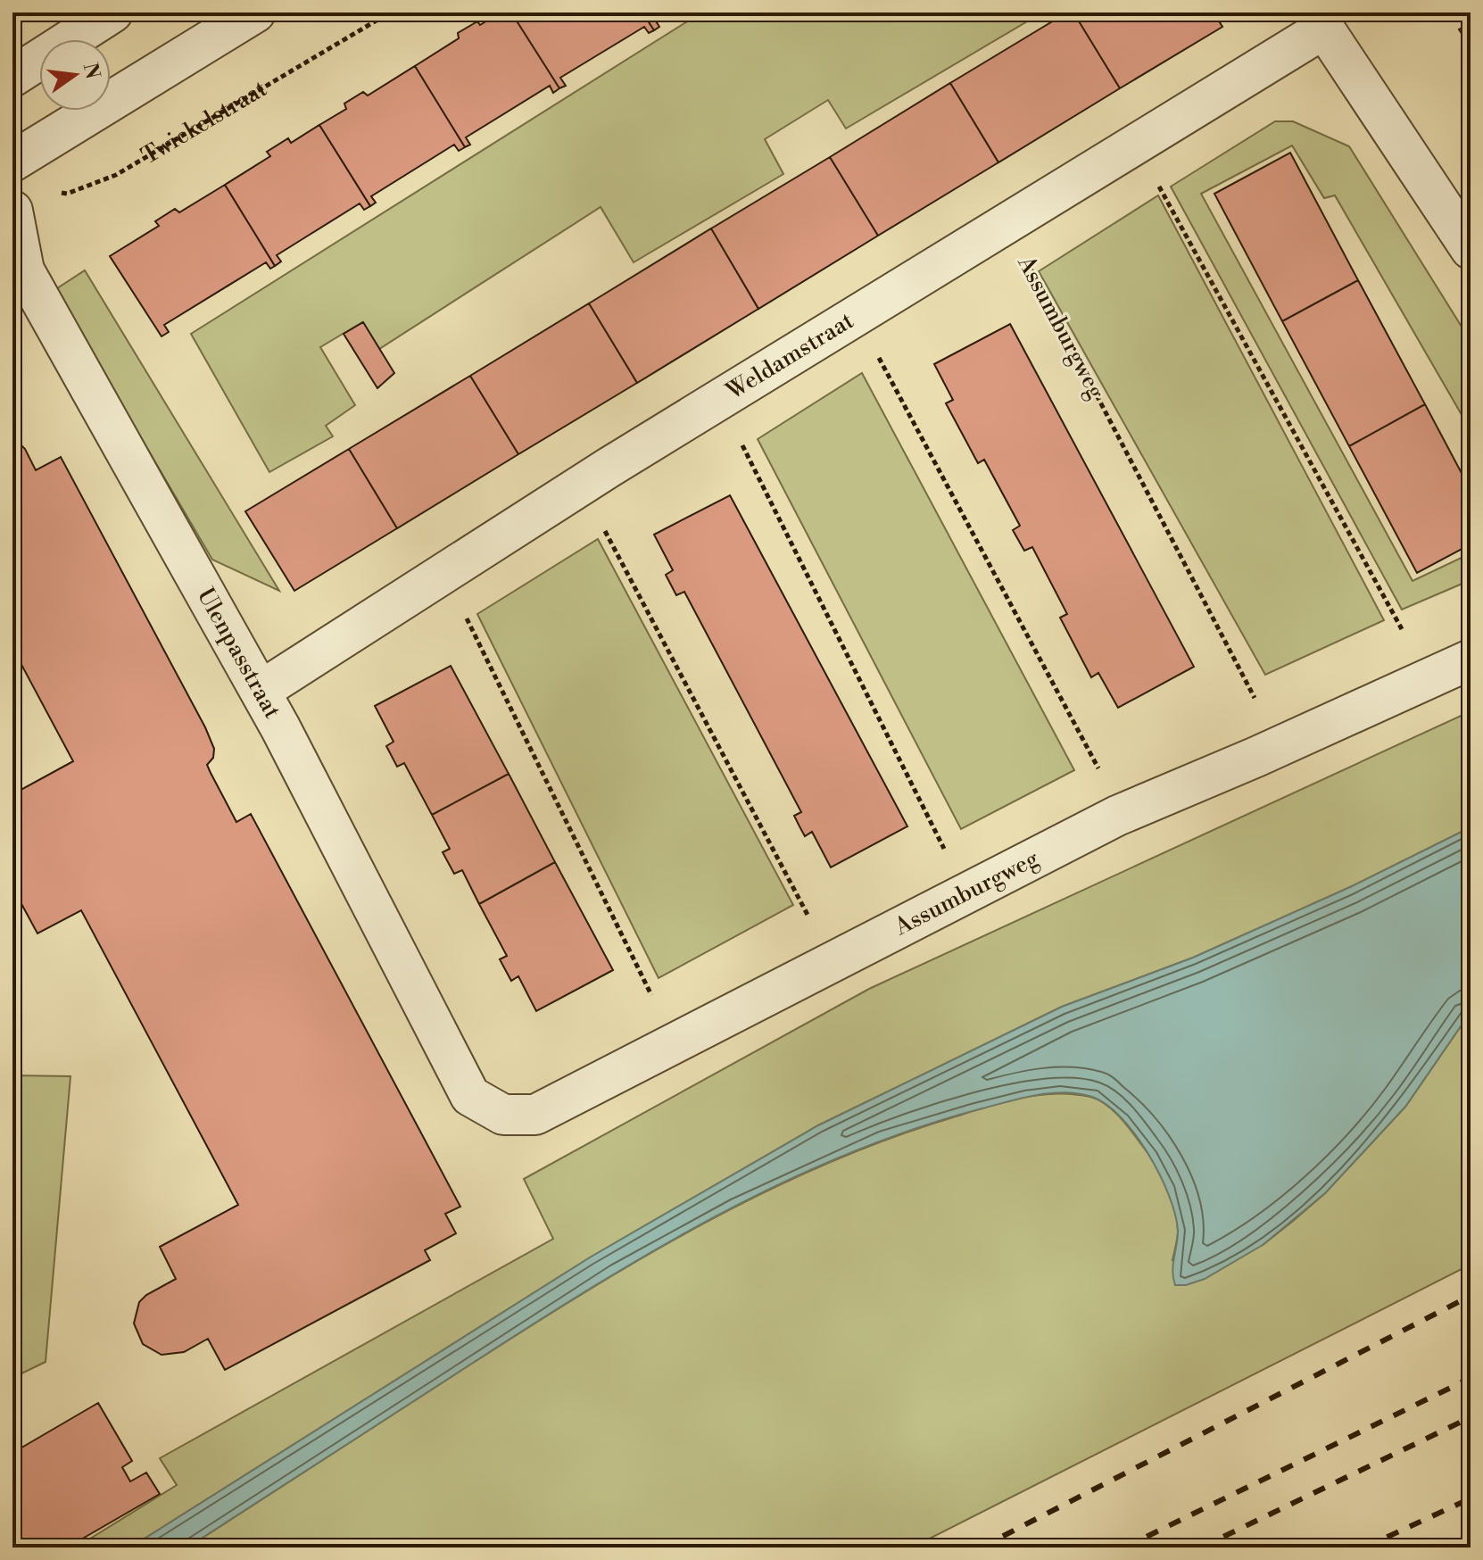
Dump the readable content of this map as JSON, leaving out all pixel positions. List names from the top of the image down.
{
  "streets": {
    "street": ["Assumburgweg", "Weldamstraat", "Ulenpasstraat"],
    "path": ["Twickelstraat"]
  },
  "crossings": [
    ["Assumburgweg", "Weldamstraat"],
    ["Assumburgweg", "Ulenpasstraat"],
    ["Weldamstraat", "Ulenpasstraat"]
  ],
  "north": "right"
}
